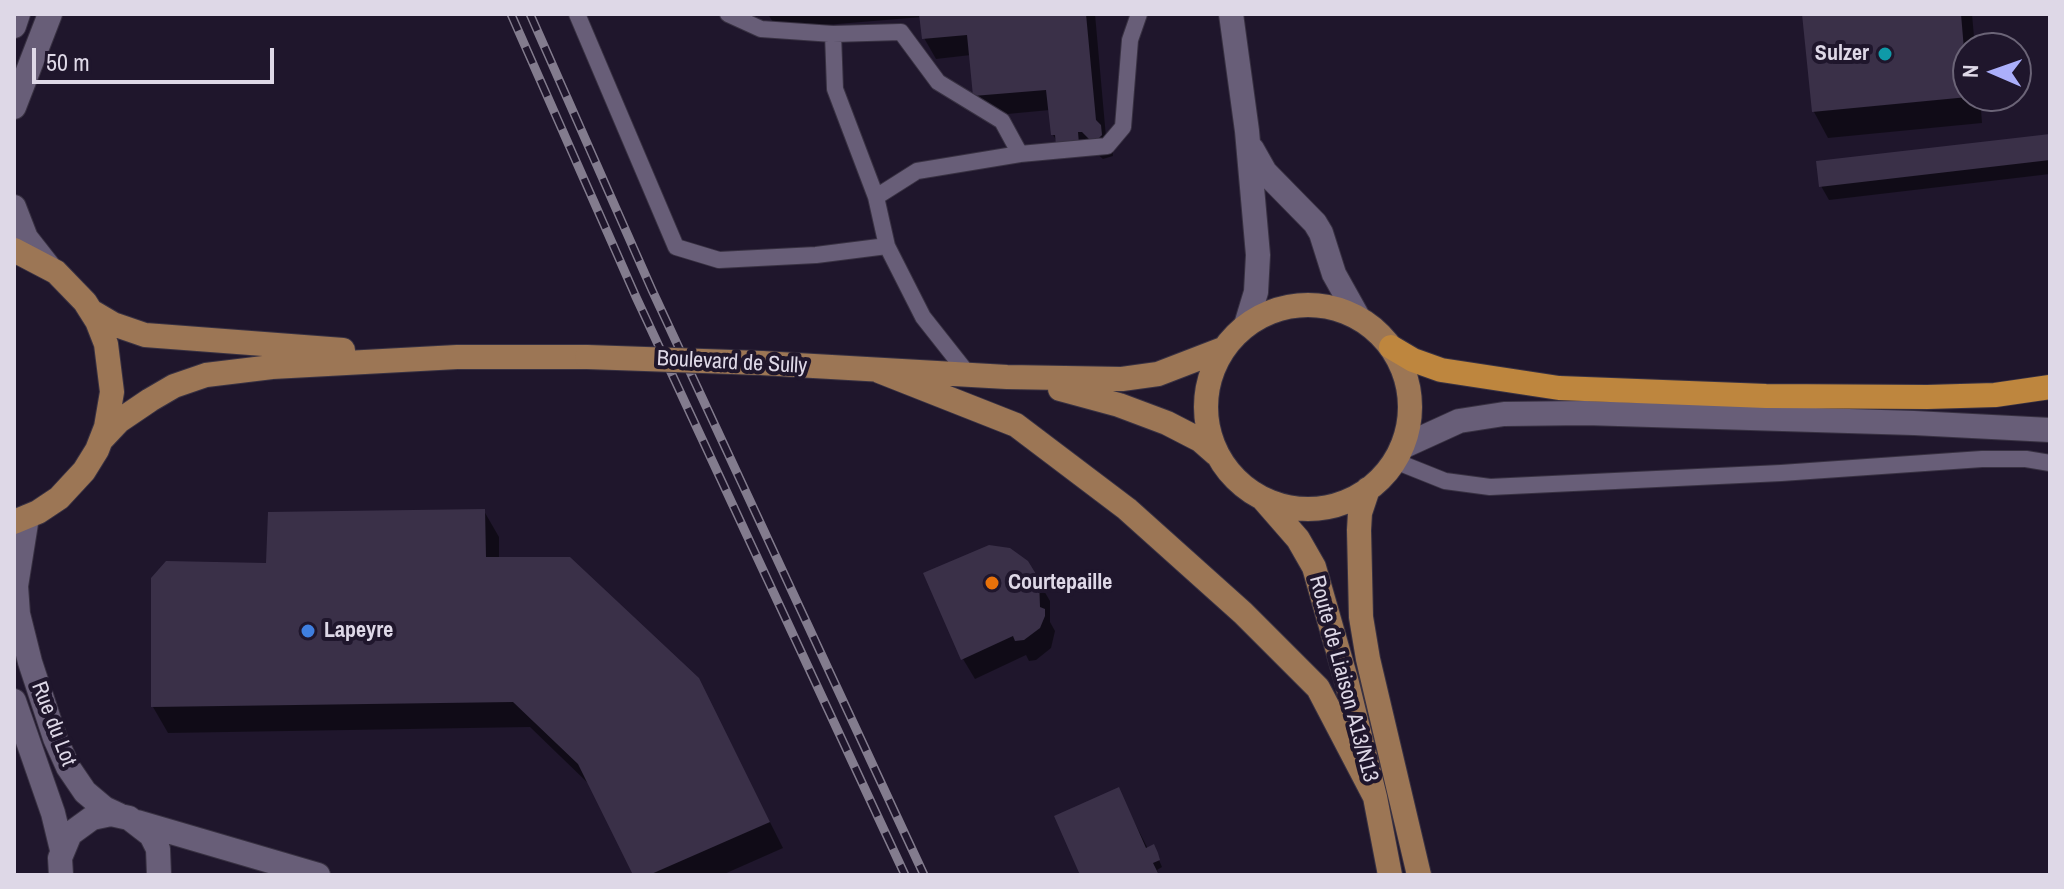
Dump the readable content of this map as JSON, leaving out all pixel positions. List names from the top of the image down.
{
  "streets": {
    "main road": ["Boulevard de Sully", "Route de Liaison A13/N13"],
    "street": ["Rue du Lot"]
  },
  "places": ["Sulzer", "Courtepaille", "Lapeyre"],
  "scale_bar": "50 m",
  "north": "left"
}
